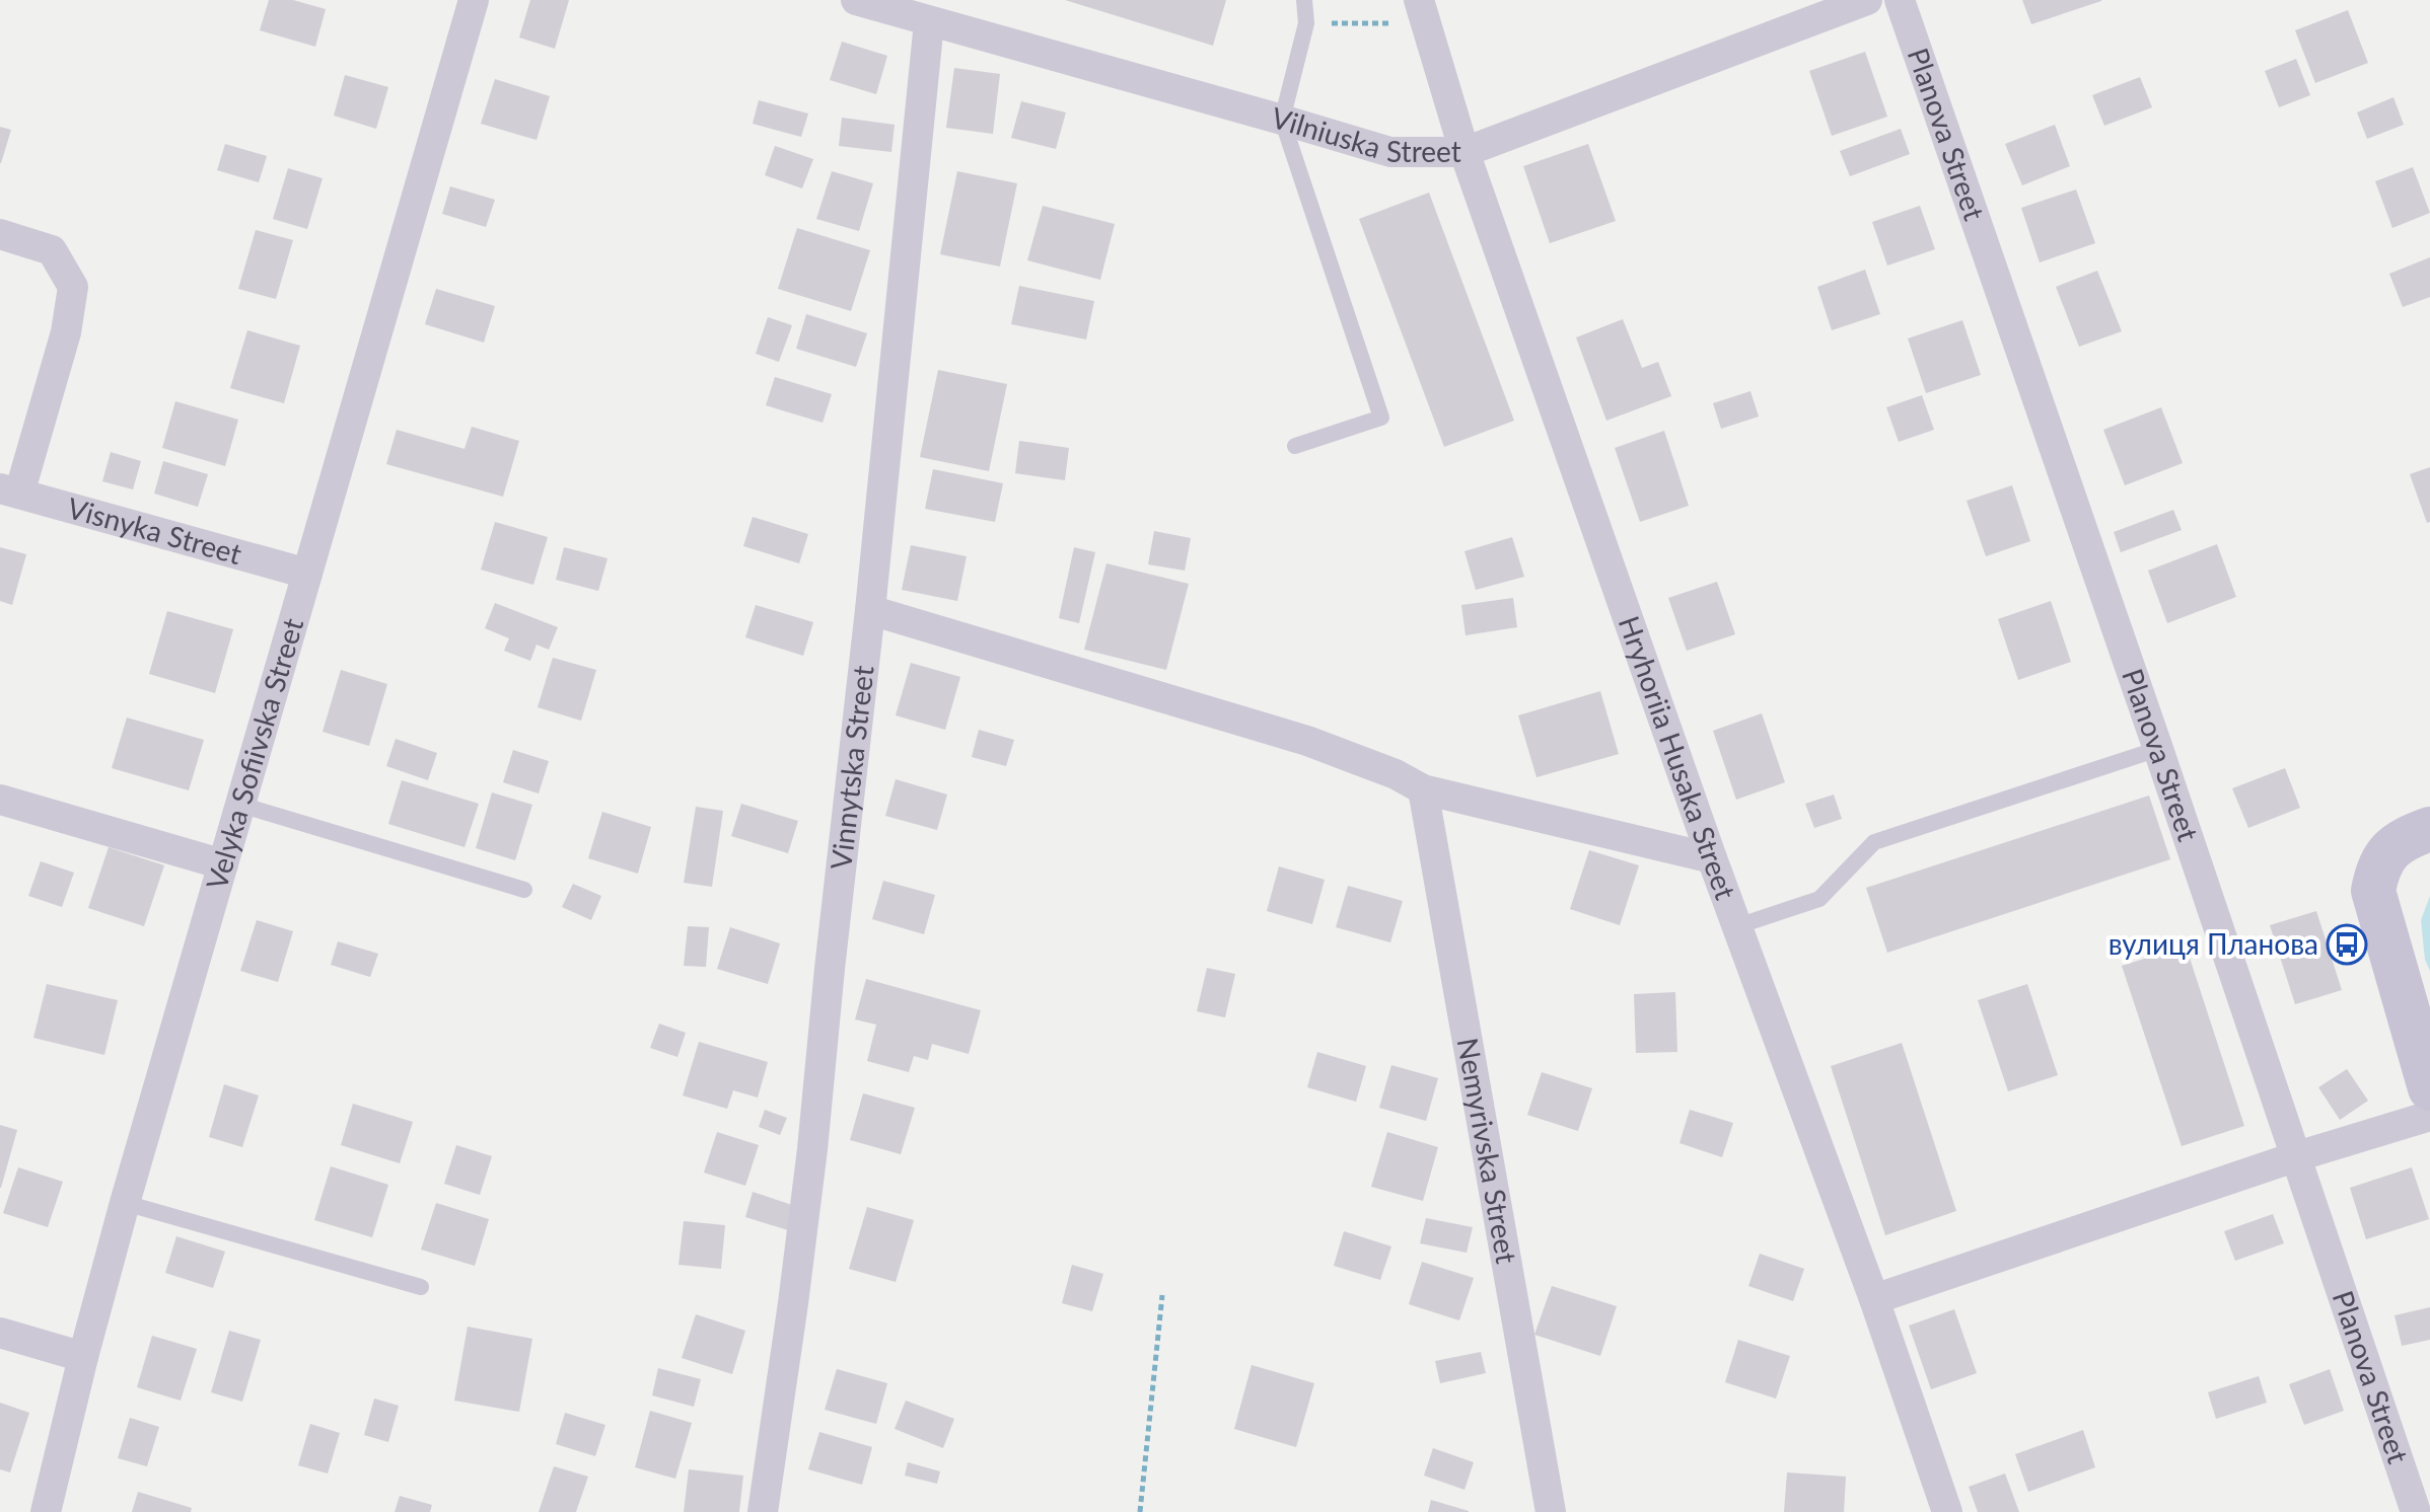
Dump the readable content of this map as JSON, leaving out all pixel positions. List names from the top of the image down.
{
  "streets": {
    "street": [
      "Vilniuska Street",
      "Planova Street",
      "Visnyka Street",
      "Velyka Sofiivska Street",
      "Hryhoriia Husaka Street",
      "Vinnytska Street",
      "Nemyrivska Street"
    ]
  },
  "crossings": [
    ["Vilniuska Street", "Hryhoriia Husaka Street"],
    ["Vilniuska Street", "Vinnytska Street"],
    ["Visnyka Street", "Velyka Sofiivska Street"]
  ],
  "places": {
    "bus stop": ["вулиця Планова"]
  }
}
